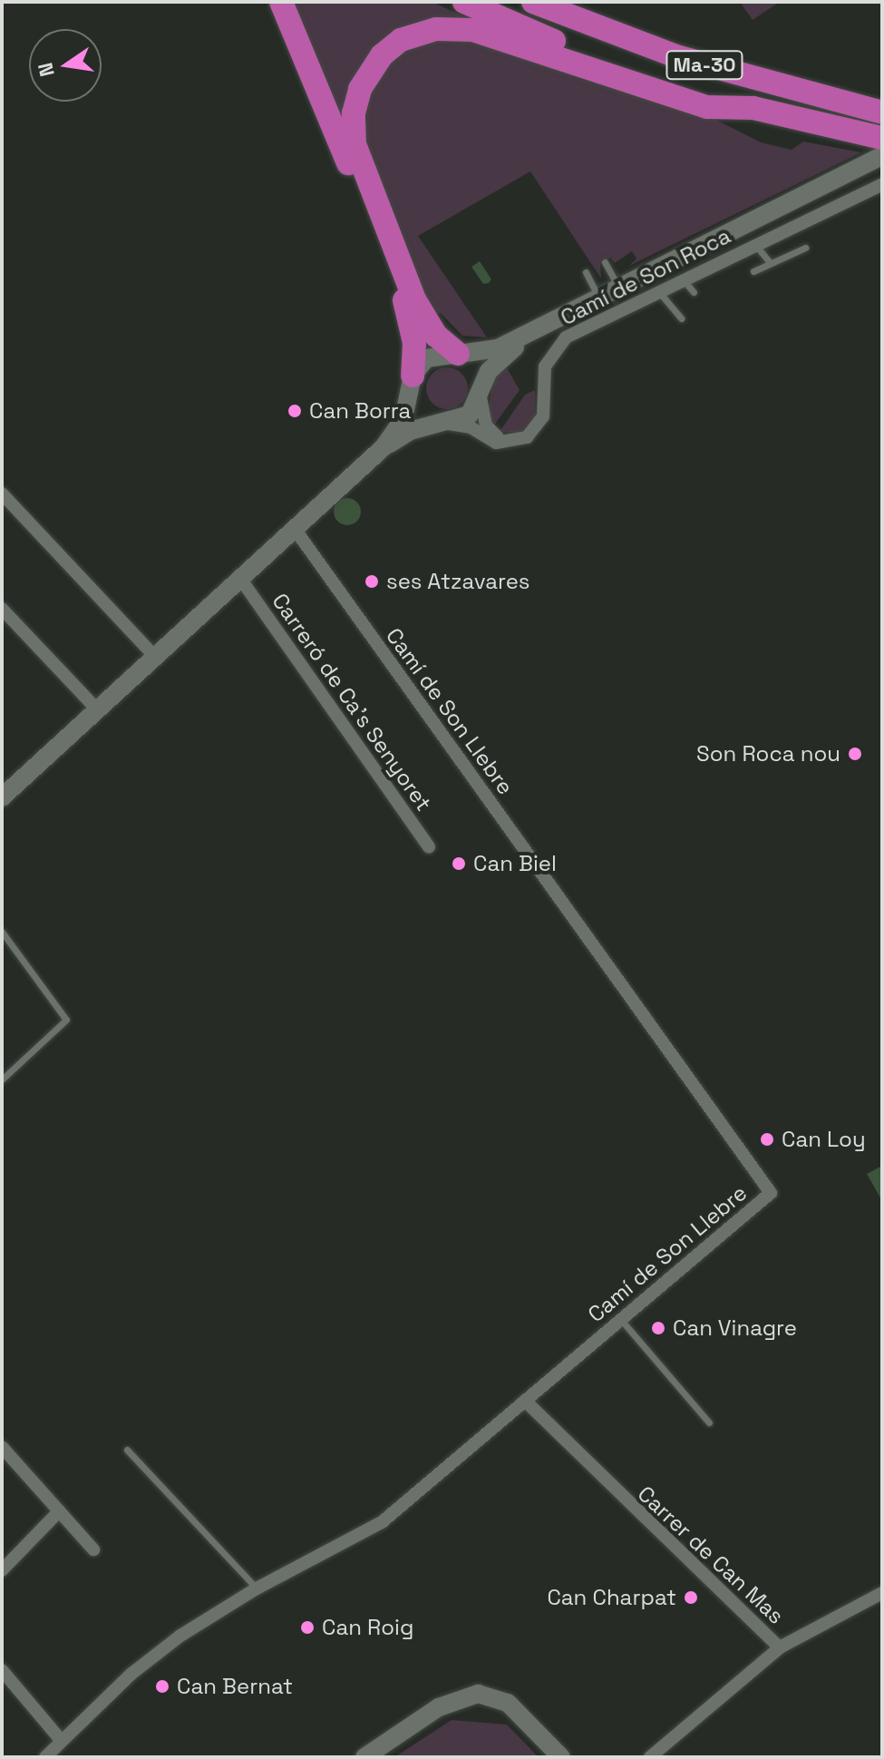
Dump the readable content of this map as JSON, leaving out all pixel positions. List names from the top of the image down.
{
  "streets": {
    "highway": ["Ma-30"],
    "street": [
      "Camí de Son Roca",
      "Carreró de Ca's Senyoret",
      "Camí de Son Llebre",
      "Carrer de Can Mas"
    ]
  },
  "crossings": [
    ["Camí de Son Llebre", "Carrer de Can Mas"]
  ],
  "places": [
    "Can Borra",
    "ses Atzavares",
    "Son Roca nou",
    "Can Biel",
    "Can Loy",
    "Can Vinagre",
    "Can Charpat",
    "Can Roig",
    "Can Bernat"
  ],
  "north": "left"
}
